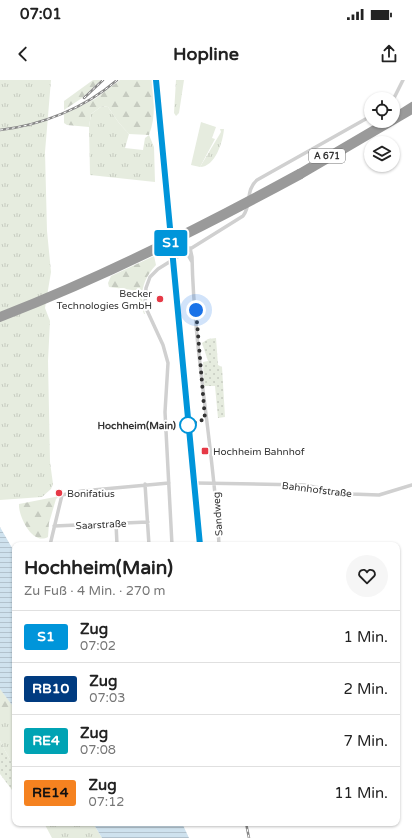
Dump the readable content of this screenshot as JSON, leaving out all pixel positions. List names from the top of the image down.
{
  "streets": {
    "highway": ["A 671"],
    "street": ["Bahnhofstraße", "Sandweg", "Saarstraße"]
  },
  "crossings": [
    ["Bahnhofstraße", "Sandweg"]
  ],
  "places": {
    "other": ["Becker Technologies GmbH", "Hochheim(Main)", "Bonifatius"],
    "transit": ["Hochheim Bahnhof"]
  },
  "page": {
    "status": "07:01",
    "header": "Hopline",
    "on_map": "S1",
    "heading": ["Hochheim(Main)", "Zu Fuß · 4 Min. · 270 m"],
    "list": [
      {
        "mark": "S1",
        "name": "Zug",
        "note": "07:02",
        "value": "1 Min."
      },
      {
        "mark": "RB10",
        "name": "Zug",
        "note": "07:03",
        "value": "2 Min."
      },
      {
        "mark": "RE4",
        "name": "Zug",
        "note": "07:08",
        "value": "7 Min."
      },
      {
        "mark": "RE14",
        "name": "Zug",
        "note": "07:12",
        "value": "11 Min."
      }
    ]
  }
}
